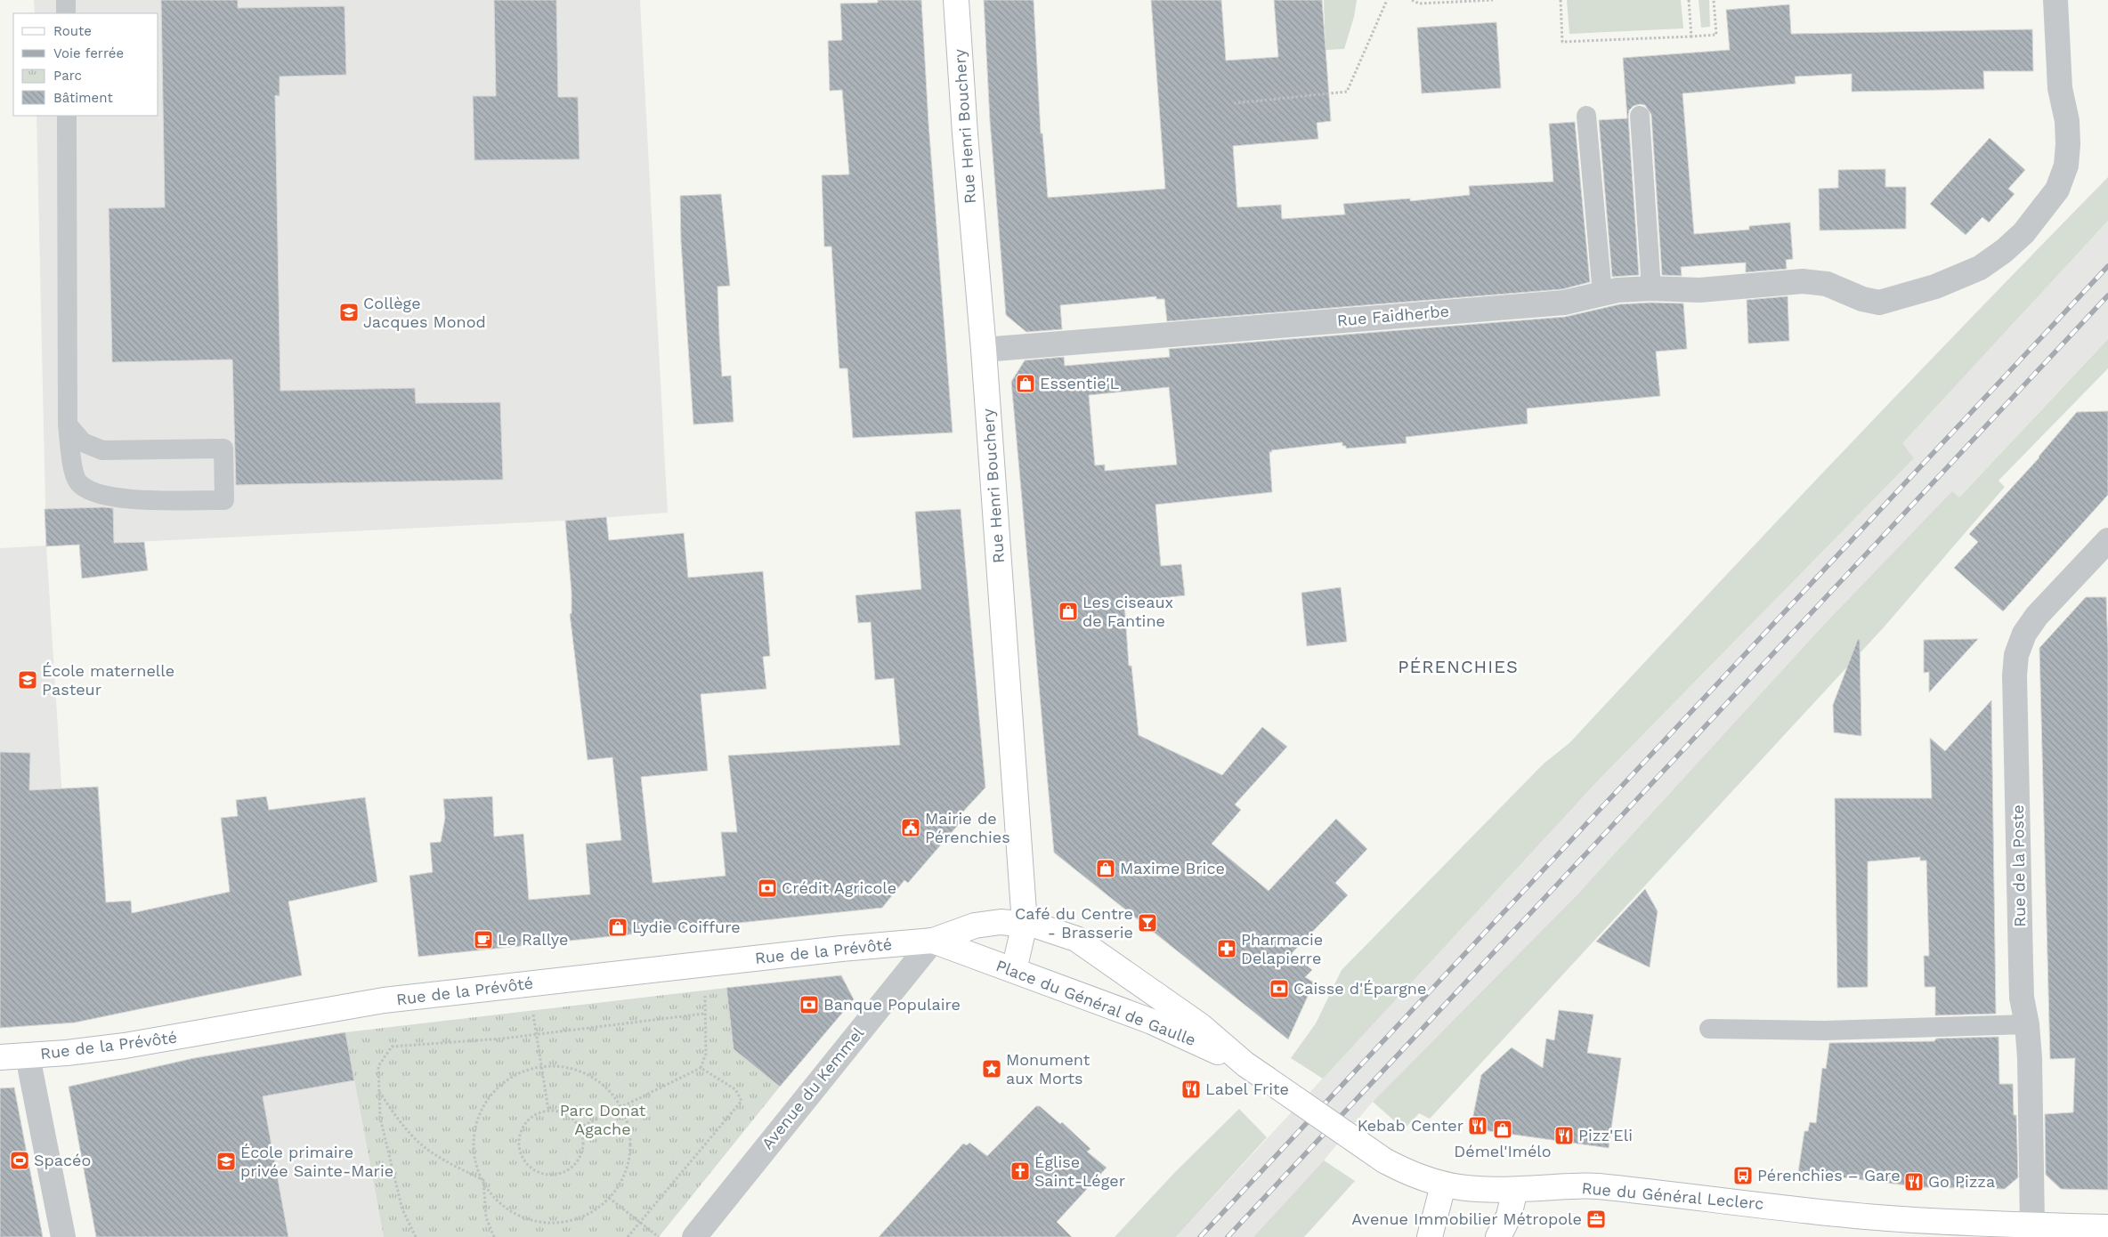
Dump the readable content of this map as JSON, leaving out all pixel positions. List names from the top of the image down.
{
  "streets": {
    "main road": [
      "Rue Henri Bouchery",
      "Rue de la Prévôté",
      "Place du Général de Gaulle",
      "Rue du Général Leclerc"
    ],
    "street": ["Rue Faidherbe", "Rue de la Poste", "Avenue du Kemmel"]
  },
  "crossings": [
    ["Rue Henri Bouchery", "Rue Faidherbe"],
    ["Rue Henri Bouchery", "Place du Général de Gaulle"],
    ["Rue de la Poste", "Rue du Général Leclerc"],
    ["Rue de la Prévôté", "Place du Général de Gaulle"],
    ["Rue de la Prévôté", "Avenue du Kemmel"],
    ["Place du Général de Gaulle", "Avenue du Kemmel"],
    ["Place du Général de Gaulle", "Rue du Général Leclerc"]
  ],
  "districts": ["PÉRENCHIES"],
  "parks": ["Parc Donat Agache"],
  "places": {
    "school or university": ["Collège Jacques Monod", "École maternelle Pasteur", "École primaire privée Sainte-Marie"],
    "shop": [
      "Essentie'L",
      "Les ciseaux de Fantine",
      "Maxime Brice",
      "Lydie Coiffure",
      "Démel'Imélo"
    ],
    "public building": ["Mairie de Pérenchies"],
    "bank": ["Crédit Agricole", "Caisse d'Épargne", "Banque Populaire"],
    "bar": ["Café du Centre - Brasserie"],
    "cafe": ["Le Rallye"],
    "pharmacy": ["Pharmacie Delapierre"],
    "place": ["Monument aux Morts"],
    "restaurant": [
      "Label Frite",
      "Kebab Center",
      "Pizz'Eli",
      "Go Pizza"
    ],
    "sports": ["Spacéo"],
    "church": ["Église Saint-Léger"],
    "bus stop": ["Pérenchies – Gare"],
    "office": ["Avenue Immobilier Métropole"]
  },
  "legend": [
    "Route",
    "Voie ferrée",
    "Parc",
    "Bâtiment"
  ]
}
